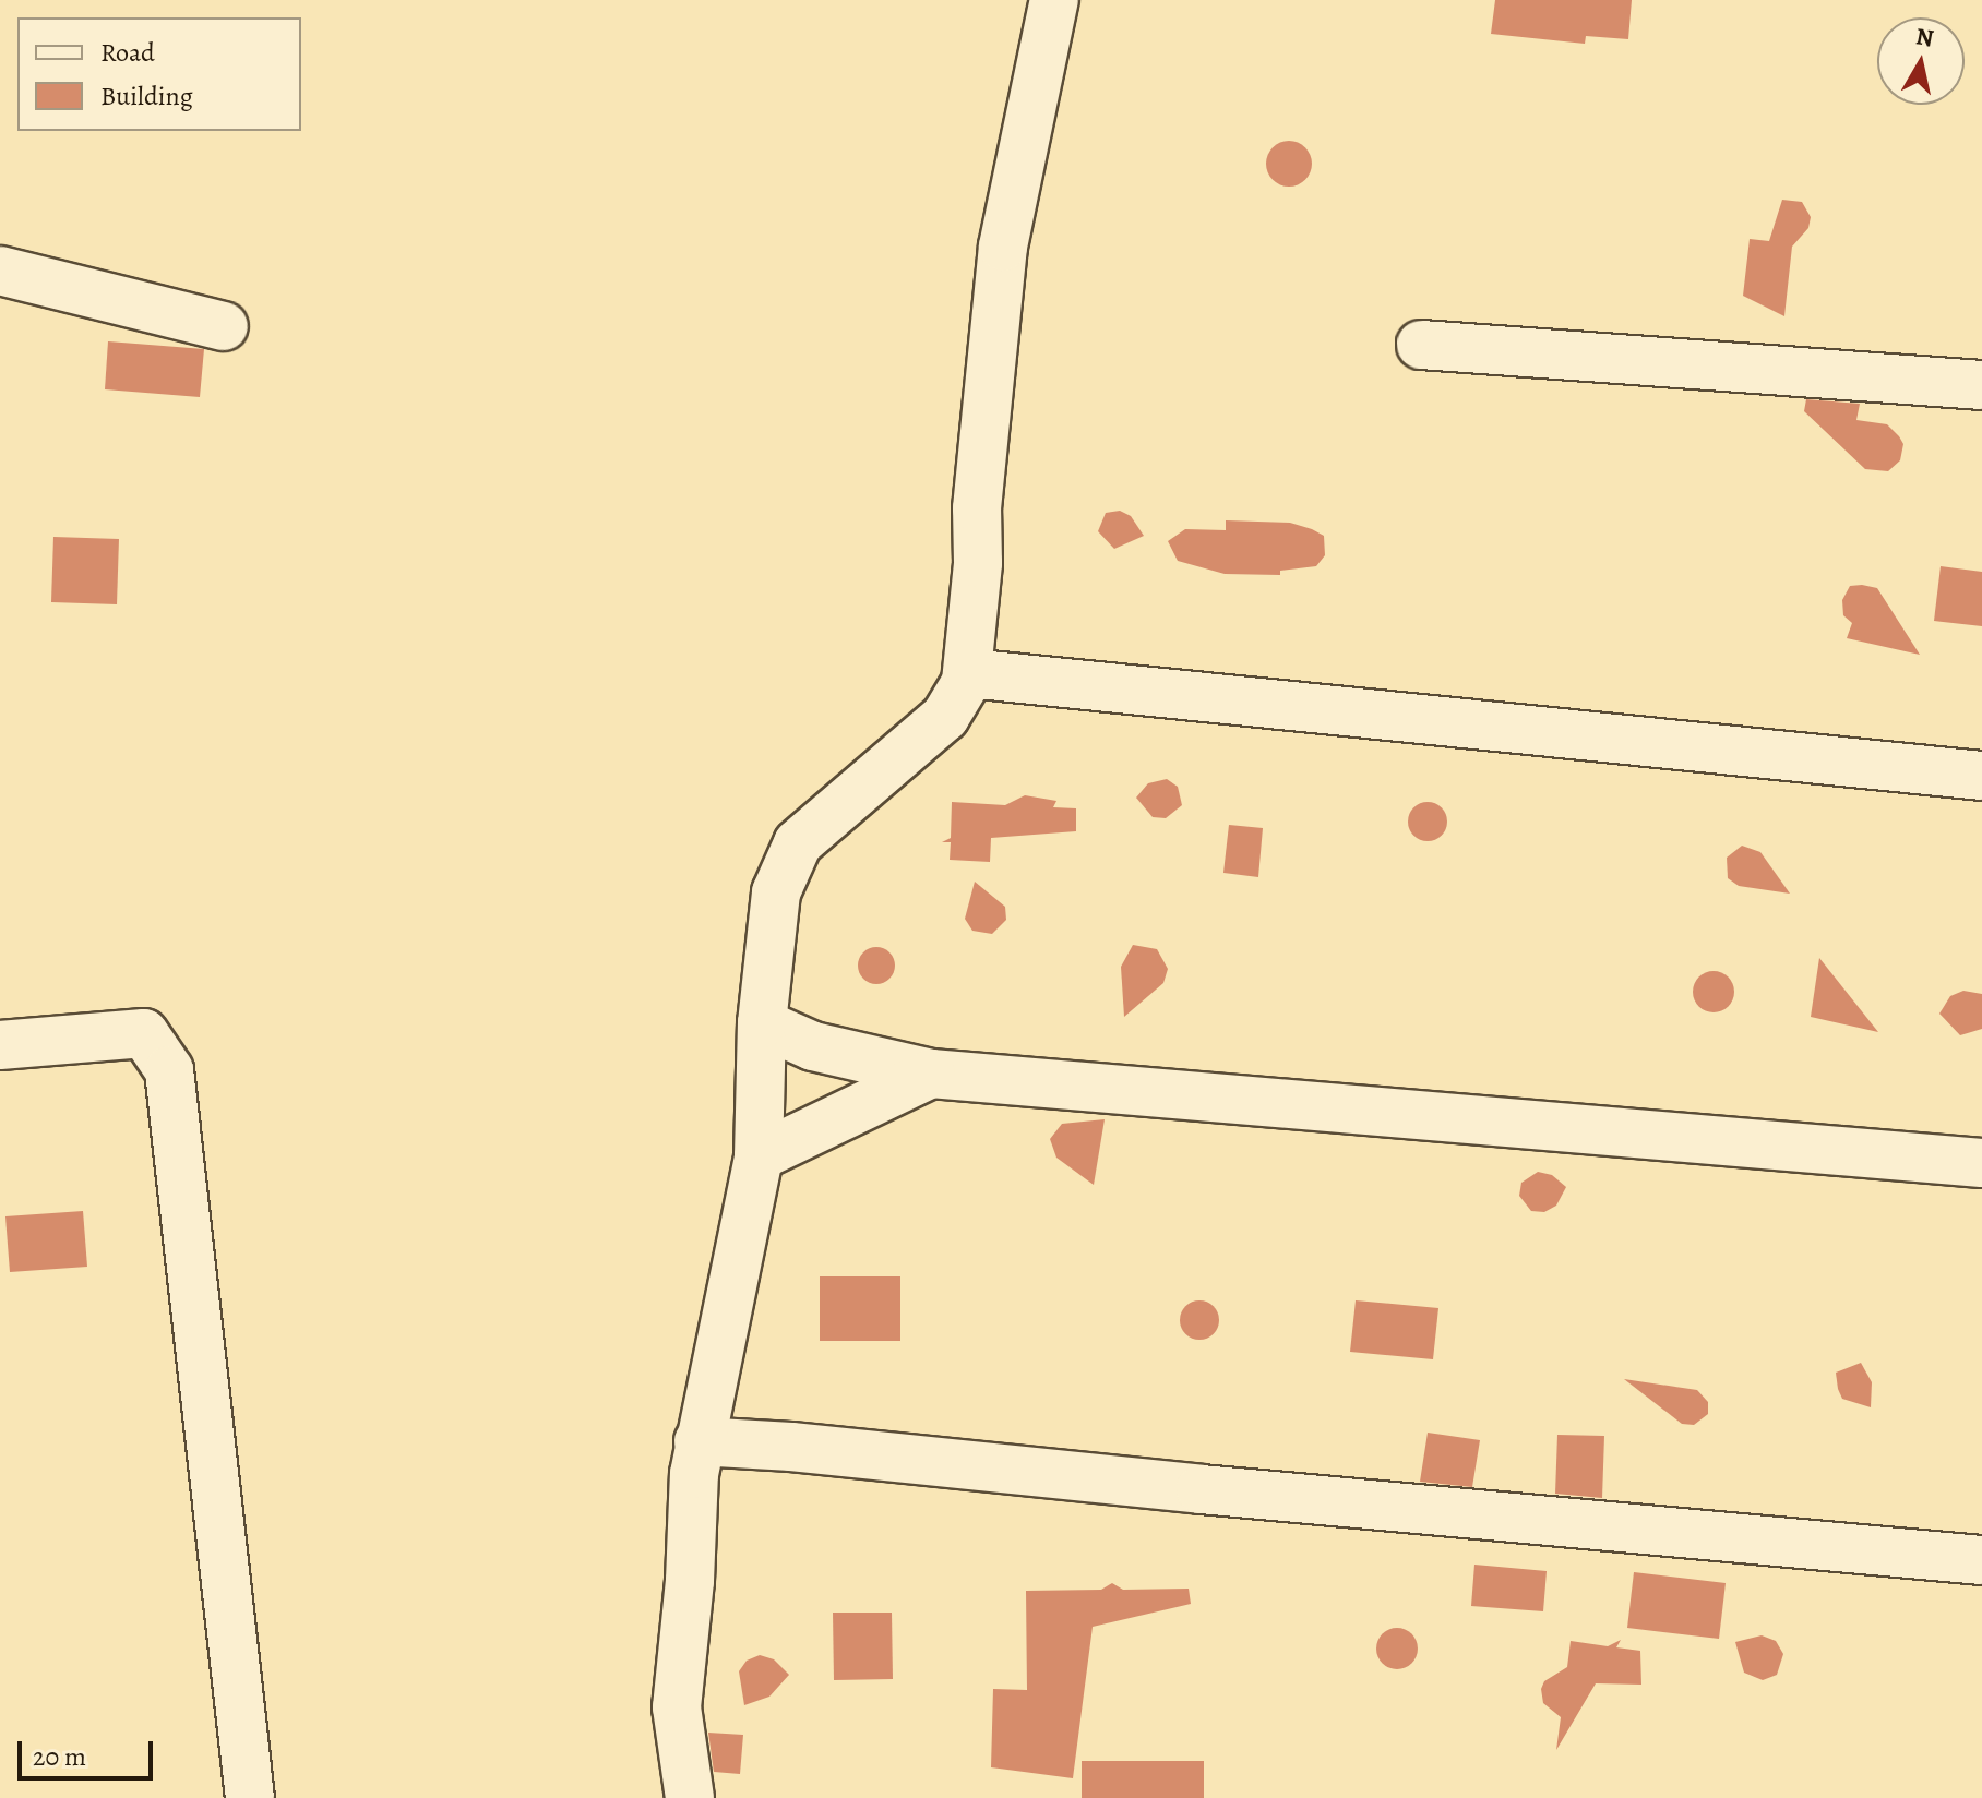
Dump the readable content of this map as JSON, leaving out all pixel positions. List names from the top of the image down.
{
  "legend": ["Road", "Building"],
  "scale_bar": "20 m",
  "north": "top"
}
